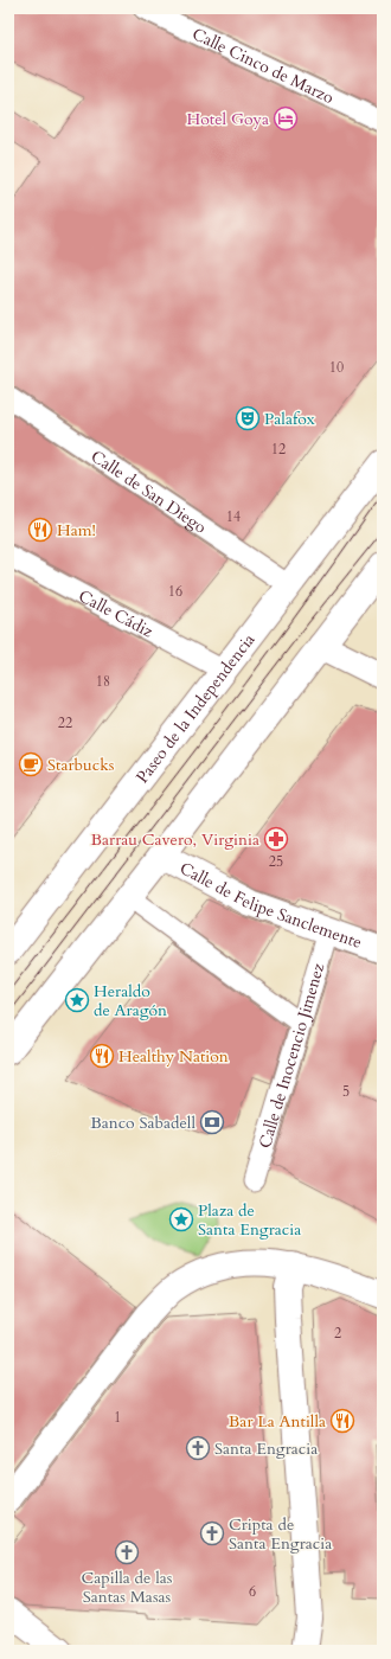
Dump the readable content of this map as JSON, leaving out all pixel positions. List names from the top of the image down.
{
  "streets": {
    "street": [
      "Calle Cinco de Marzo",
      "Calle de San Diego",
      "Calle Cádiz",
      "Paseo de la Independencia",
      "Calle de Felipe Sanclemente",
      "Calle de Inocencio Jimenez"
    ]
  },
  "crossings": [
    ["Calle de San Diego", "Paseo de la Independencia"],
    ["Calle Cádiz", "Paseo de la Independencia"],
    ["Calle de Felipe Sanclemente", "Calle de Inocencio Jimenez"]
  ],
  "places": {
    "hotel": ["Hotel Goya"],
    "theatre": ["Palafox"],
    "restaurant": ["Ham!", "Healthy Nation", "Bar La Antilla"],
    "cafe": ["Starbucks"],
    "pharmacy": ["Barrau Cavero, Virginia"],
    "place": ["Heraldo de Aragón", "Plaza de Santa Engracia"],
    "bank": ["Banco Sabadell"],
    "church": ["Santa Engracia", "Cripta de Santa Engracia", "Capilla de las Santas Masas"]
  },
  "house_numbers": [
    "10",
    "12",
    "14",
    "16",
    "18",
    "22",
    "25",
    "5",
    "2",
    "1",
    "6"
  ]
}
